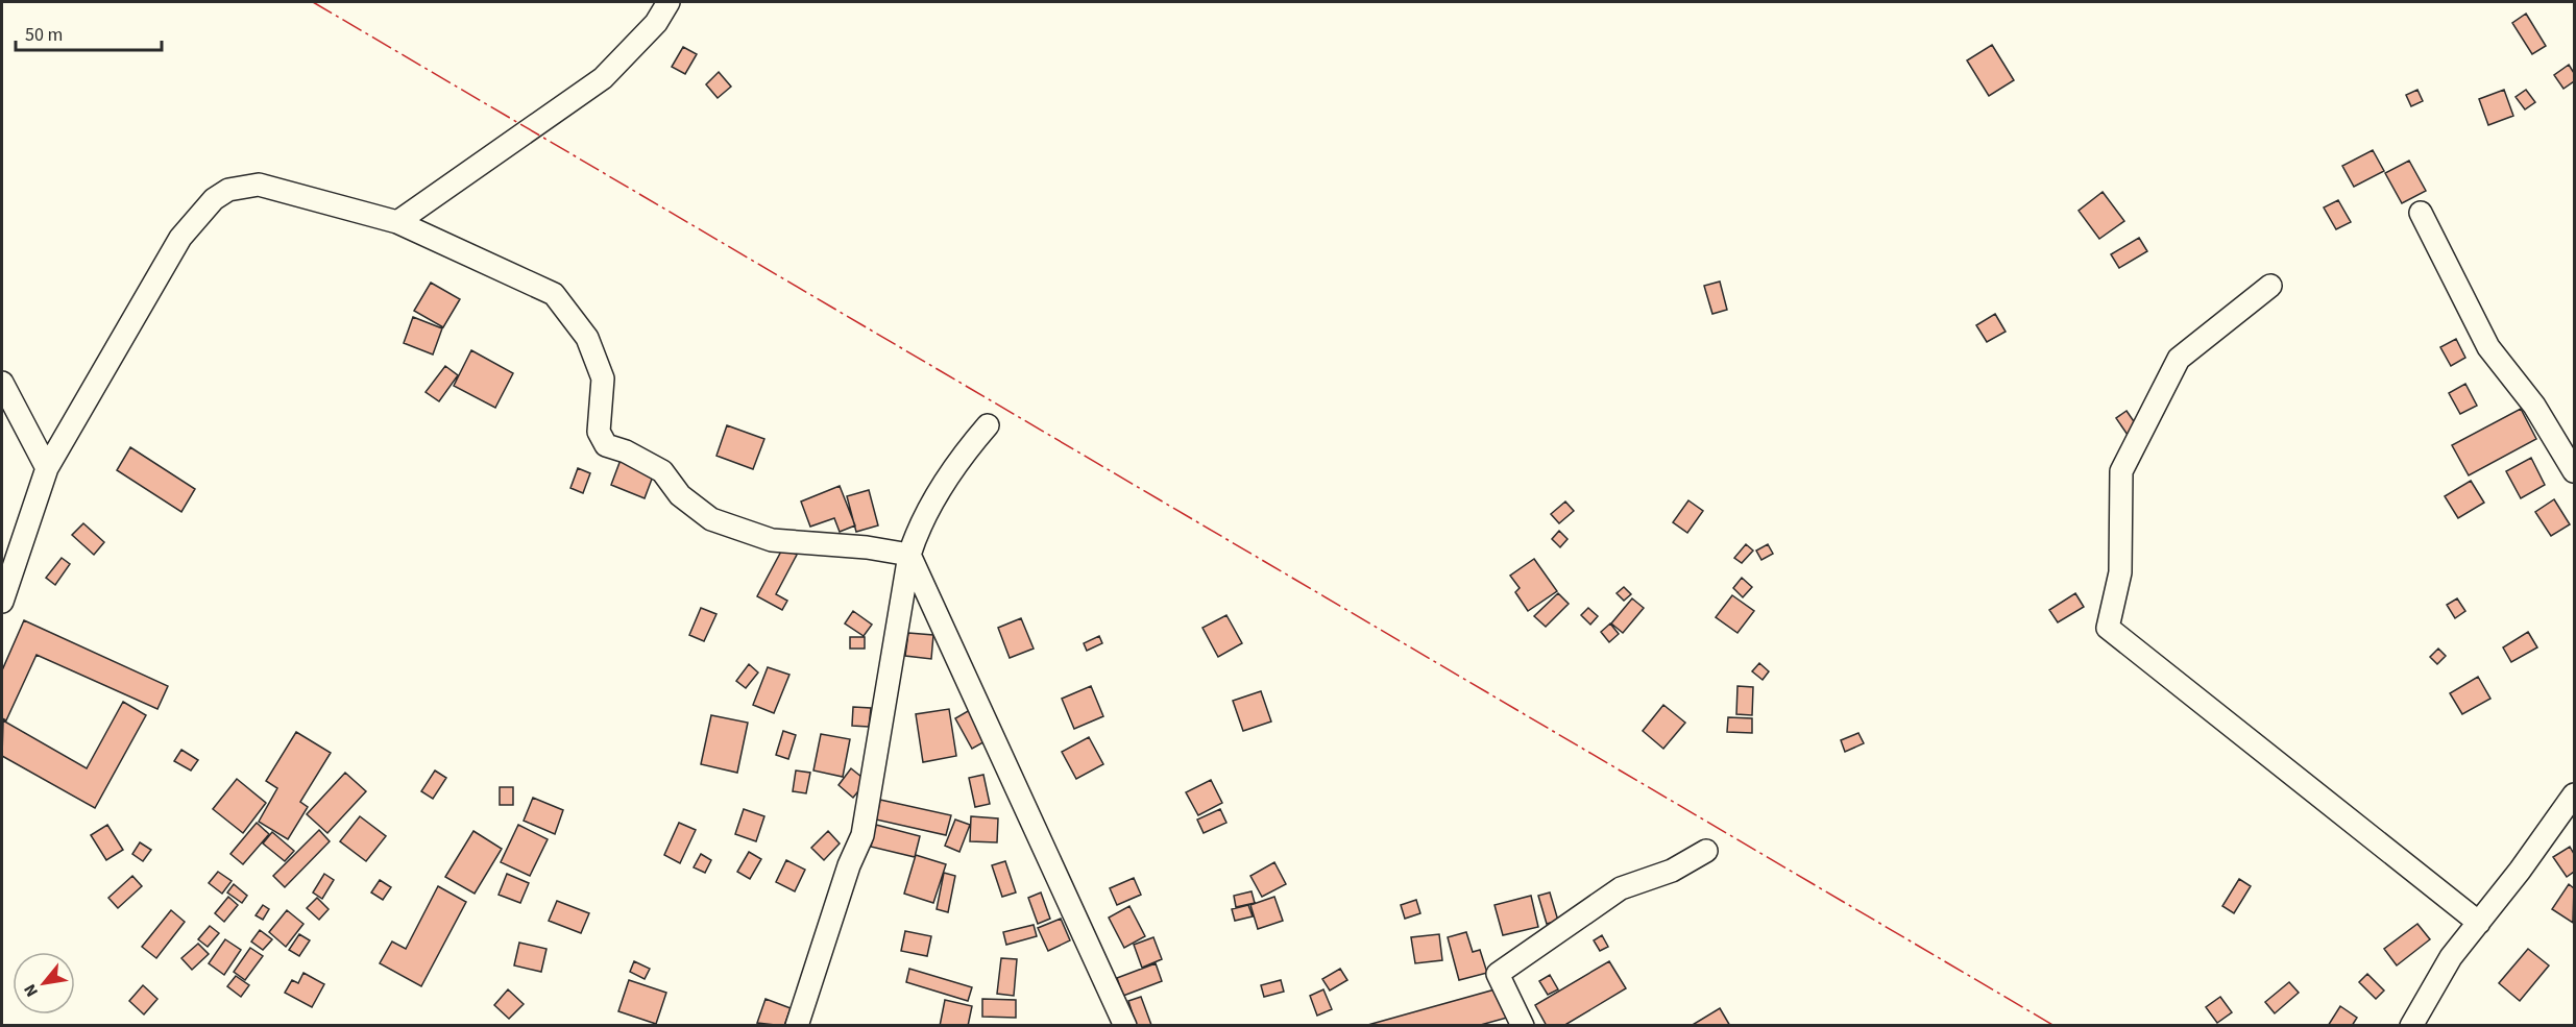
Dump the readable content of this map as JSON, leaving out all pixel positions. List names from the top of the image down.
{
  "scale_bar": "50 m",
  "north": "bottom left"
}
